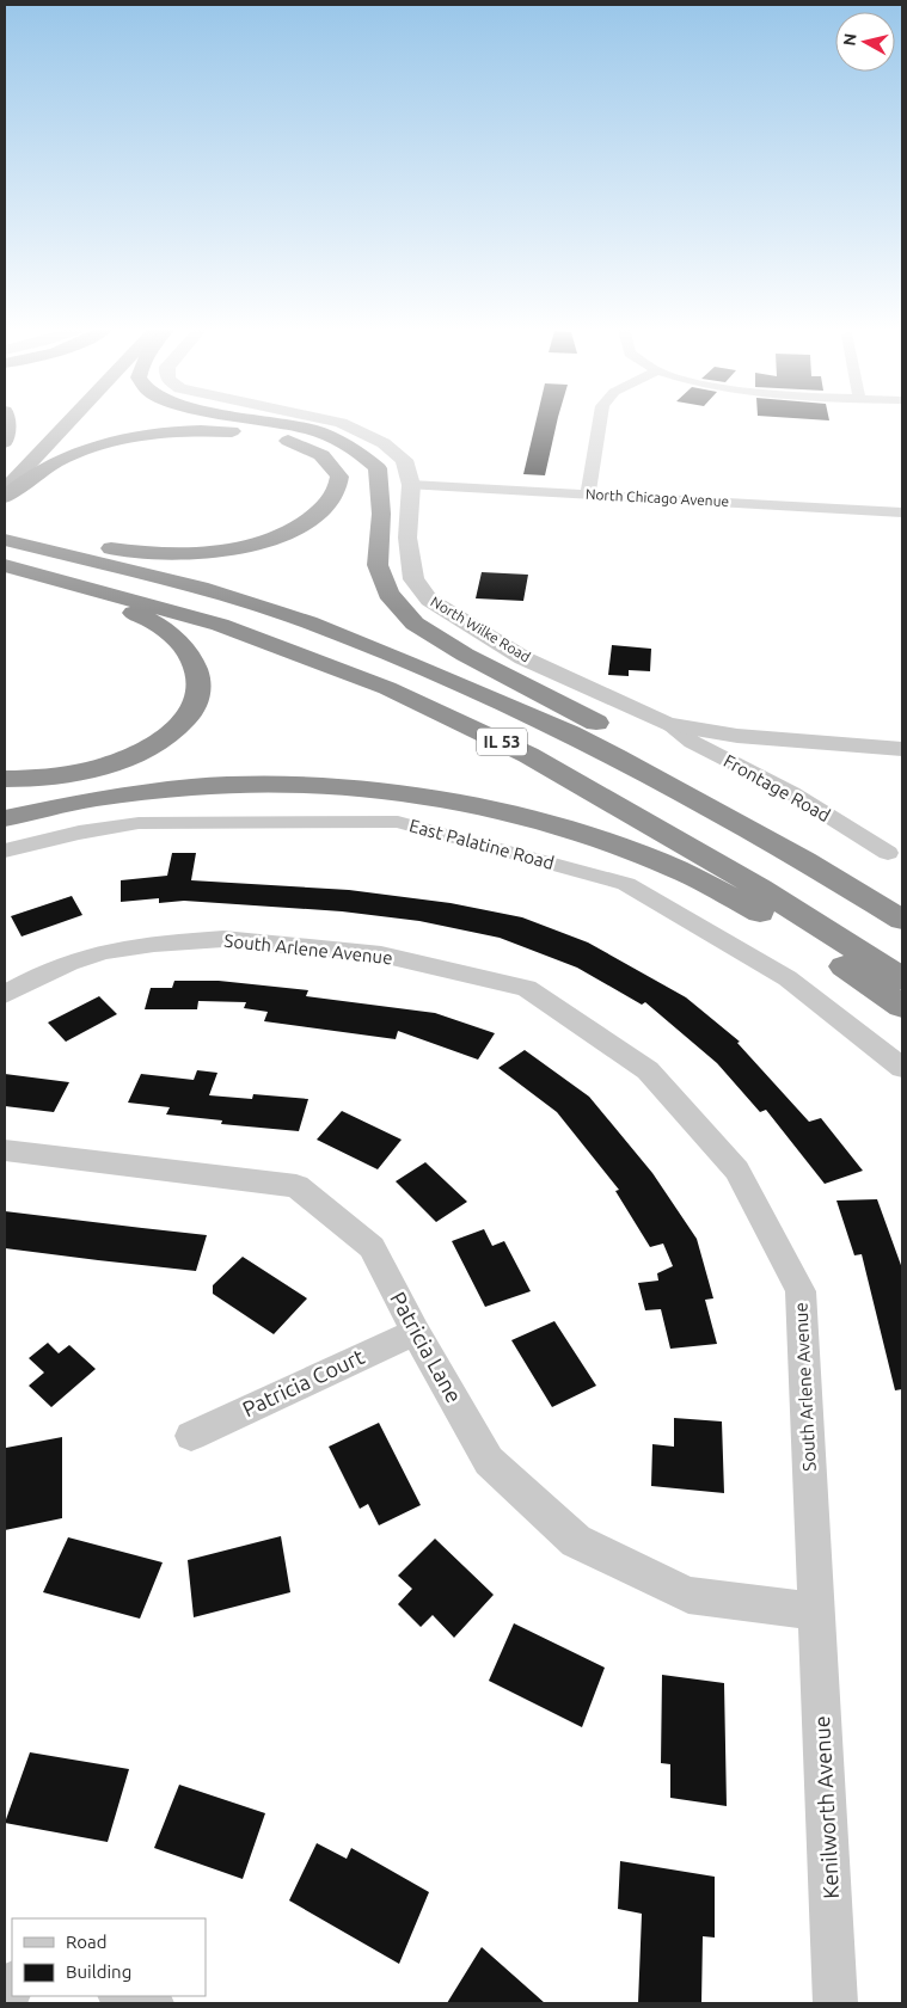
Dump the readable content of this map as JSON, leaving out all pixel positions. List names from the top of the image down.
{
  "streets": {
    "highway": ["IL 53"],
    "street": [
      "North Chicago Avenue",
      "North Wilke Road",
      "Frontage Road",
      "East Palatine Road",
      "South Arlene Avenue",
      "Patricia Lane",
      "Patricia Court",
      "Kenilworth Avenue"
    ]
  },
  "crossings": [
    ["North Chicago Avenue", "North Wilke Road"],
    ["North Wilke Road", "Frontage Road"],
    ["South Arlene Avenue", "Patricia Lane"],
    ["South Arlene Avenue", "Kenilworth Avenue"],
    ["Patricia Lane", "Patricia Court"],
    ["Patricia Lane", "Kenilworth Avenue"]
  ],
  "legend": ["Road", "Building"],
  "north": "left"
}
